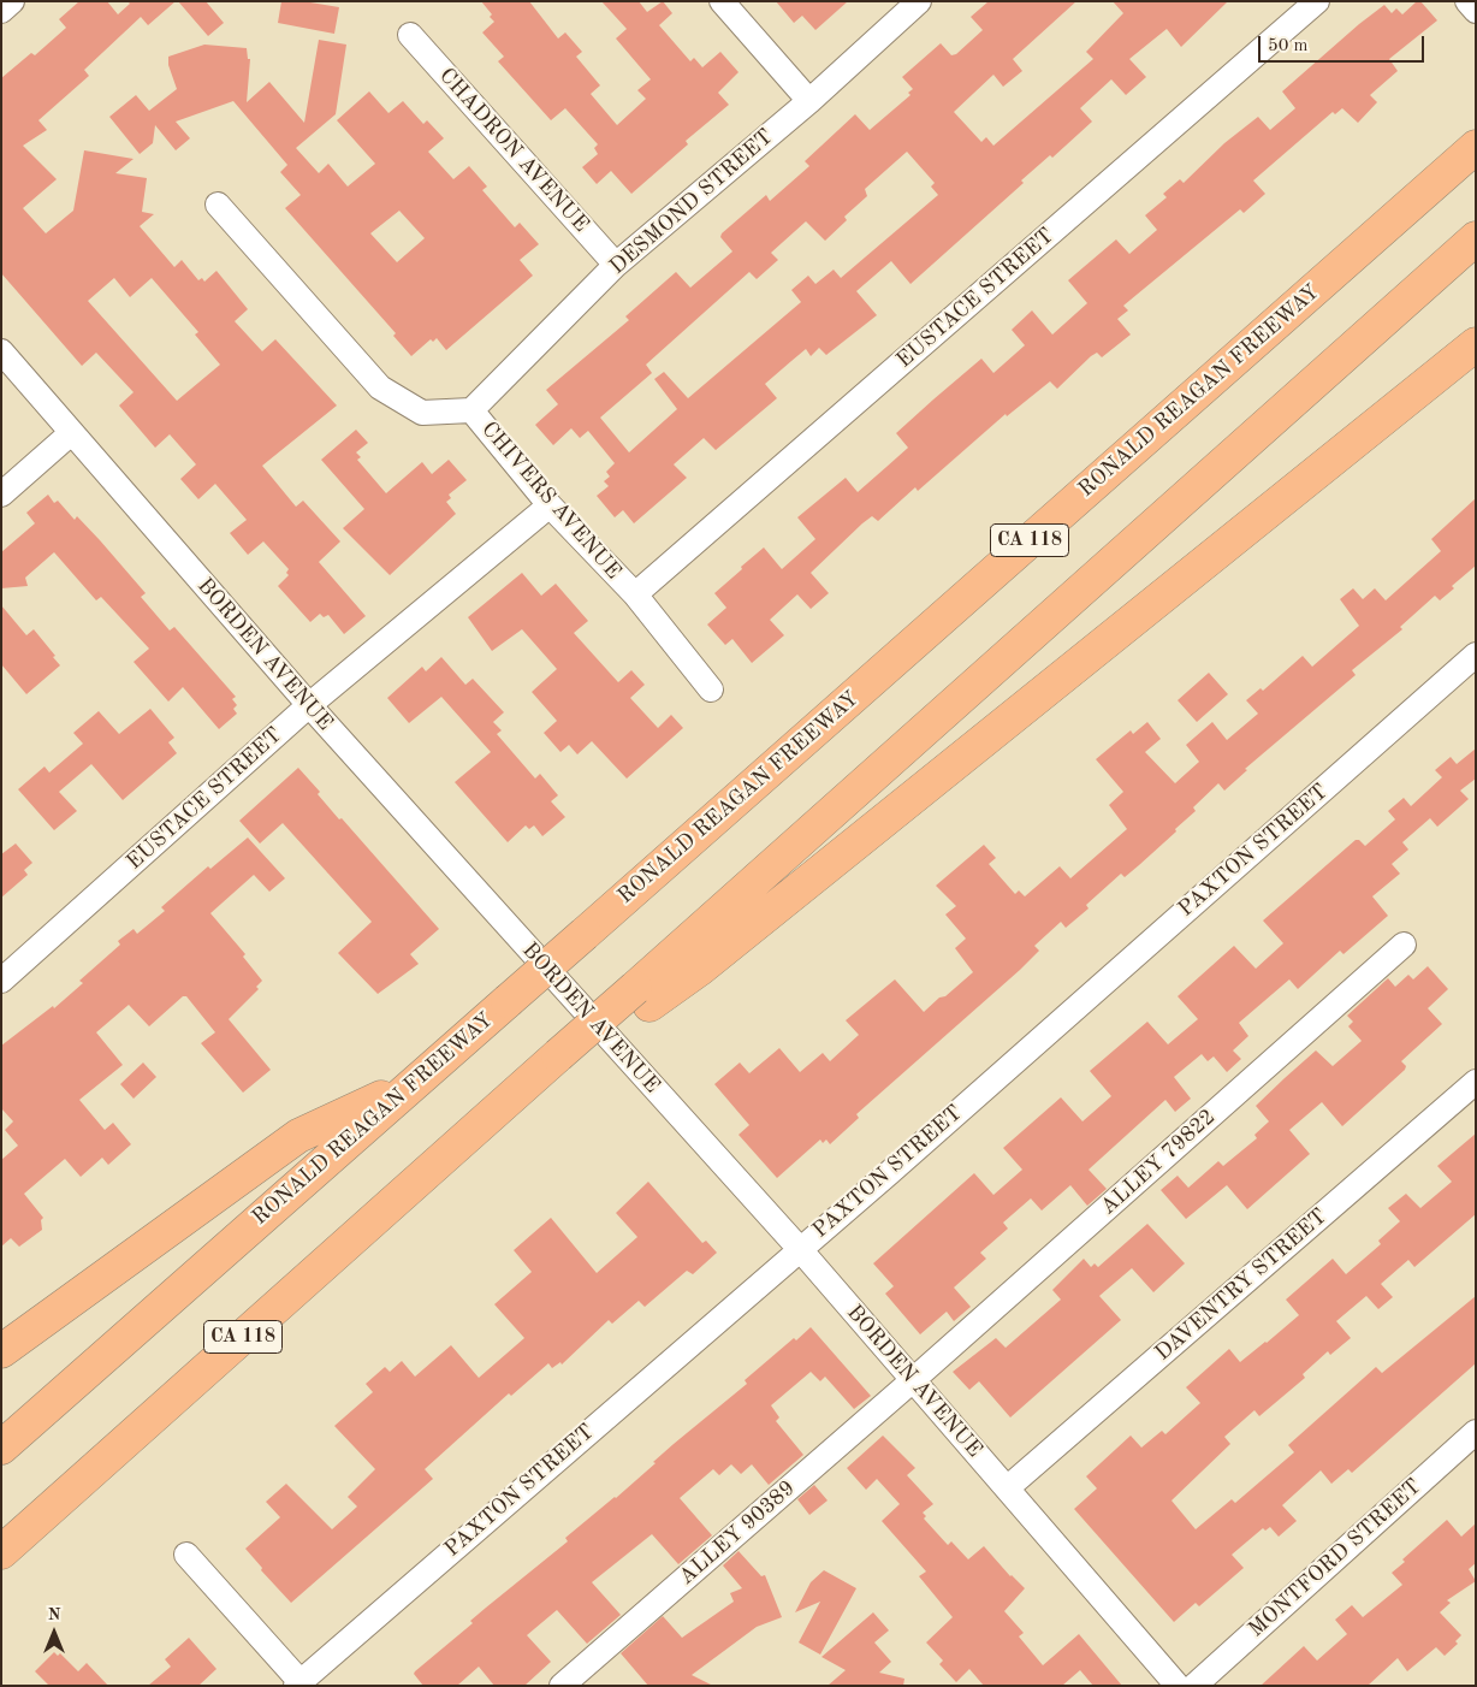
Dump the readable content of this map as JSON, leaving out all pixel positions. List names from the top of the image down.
{
  "streets": {
    "highway": ["RONALD REAGAN FREEWAY", "CA 118"],
    "street": [
      "CHADRON AVENUE",
      "DESMOND STREET",
      "EUSTACE STREET",
      "CHIVERS AVENUE",
      "BORDEN AVENUE",
      "PAXTON STREET",
      "ALLEY 79822",
      "DAVENTRY STREET",
      "ALLEY 90389",
      "MONTFORD STREET"
    ]
  },
  "crossings": [
    ["CHADRON AVENUE", "DESMOND STREET"],
    ["DESMOND STREET", "CHIVERS AVENUE"],
    ["EUSTACE STREET", "CHIVERS AVENUE"],
    ["EUSTACE STREET", "BORDEN AVENUE"],
    ["BORDEN AVENUE", "PAXTON STREET"],
    ["BORDEN AVENUE", "ALLEY 79822"],
    ["BORDEN AVENUE", "DAVENTRY STREET"],
    ["BORDEN AVENUE", "ALLEY 90389"],
    ["ALLEY 79822", "ALLEY 90389"]
  ],
  "scale_bar": "50 m",
  "north": "top"
}
